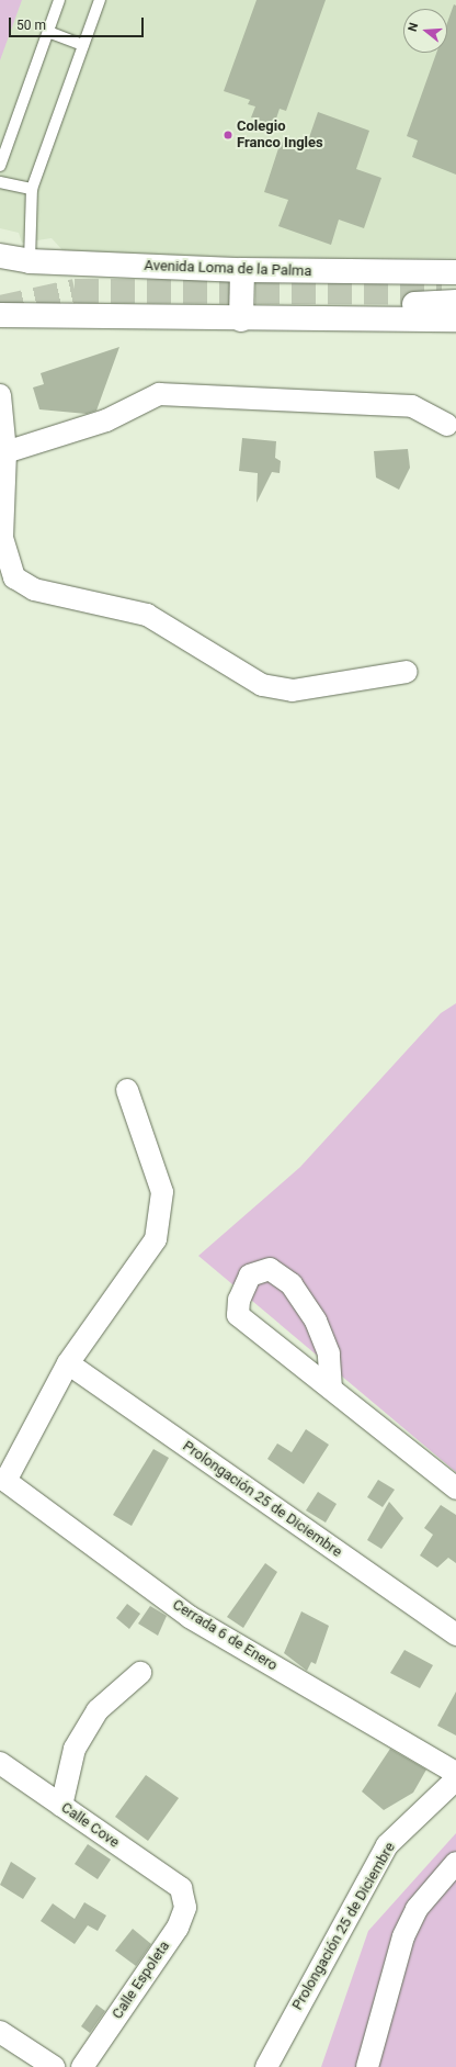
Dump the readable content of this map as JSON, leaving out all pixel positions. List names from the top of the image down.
{
  "streets": {
    "main road": ["Avenida Loma de la Palma"],
    "street": [
      "Prolongación 25 de Diciembre",
      "Cerrada 6 de Enero",
      "Calle Cove",
      "Calle Espoleta"
    ]
  },
  "crossings": [
    ["Prolongación 25 de Diciembre", "Cerrada 6 de Enero"],
    ["Calle Cove", "Calle Espoleta"]
  ],
  "places": ["Colegio Franco Ingles"],
  "scale_bar": "50 m",
  "north": "left"
}
